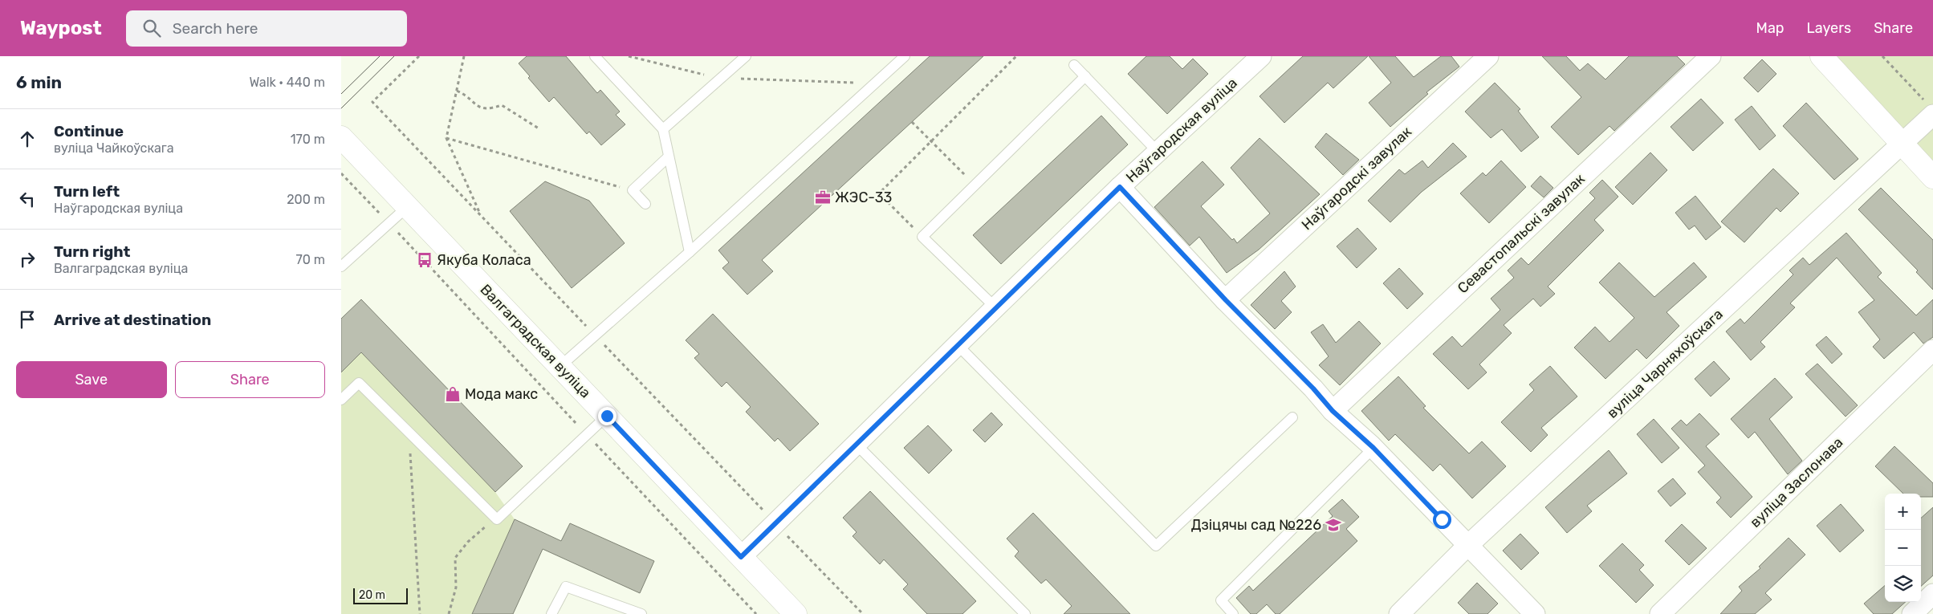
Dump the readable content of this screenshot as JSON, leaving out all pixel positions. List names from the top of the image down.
{
  "streets": {
    "main road": ["Валгаградская вуліца"],
    "street": [
      "Наўгародская вуліца",
      "Наўгародскі завулак",
      "Севастопальскі завулак",
      "вуліца Чарняхоўскага",
      "вуліца Заслонава"
    ]
  },
  "crossings": [
    ["Наўгародская вуліца", "Валгаградская вуліца"]
  ],
  "places": {
    "office": ["ЖЭС-33"],
    "bus stop": ["Якуба Коласа"],
    "shop": ["Мода макс"],
    "school or university": ["Дзіцячы сад №226"]
  },
  "scale_bar": "20 m",
  "page": {
    "header": "Waypost",
    "search": "Search here",
    "nav": ["Map", "Layers", "Share"],
    "heading": ["6 min", "Walk · 440 m"],
    "list": [
      ["Continue", "вуліца Чайкоўскага", "170 m"],
      ["Turn left", "Наўгародская вуліца", "200 m"],
      ["Turn right", "Валгаградская вуліца", "70 m"],
      "Arrive at destination"
    ],
    "buttons": ["Save", "Share"],
    "map_buttons": ["+", "−"],
    "scale": "20 m"
  }
}
